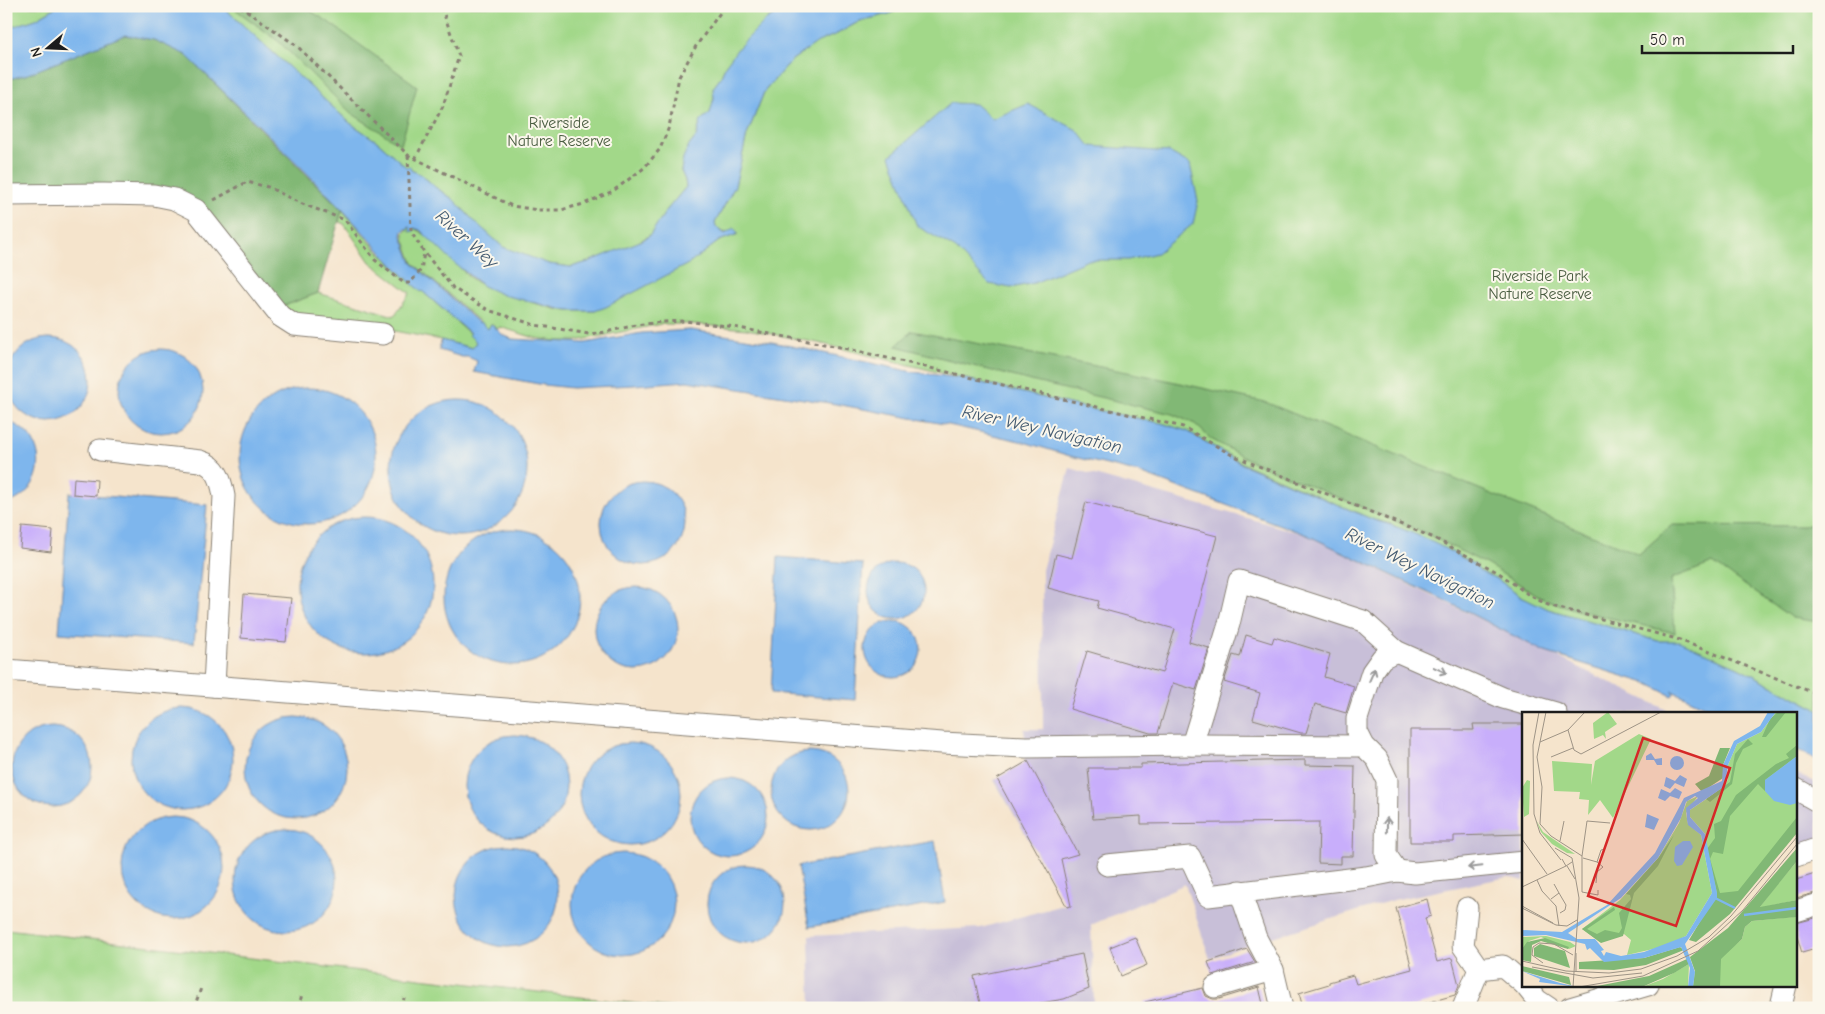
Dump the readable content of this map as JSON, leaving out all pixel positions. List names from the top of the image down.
{
  "water": ["River Wey", "River Wey Navigation"],
  "parks": ["Riverside Nature Reserve", "Riverside Park Nature Reserve"],
  "scale_bar": "50 m",
  "north": "left"
}
